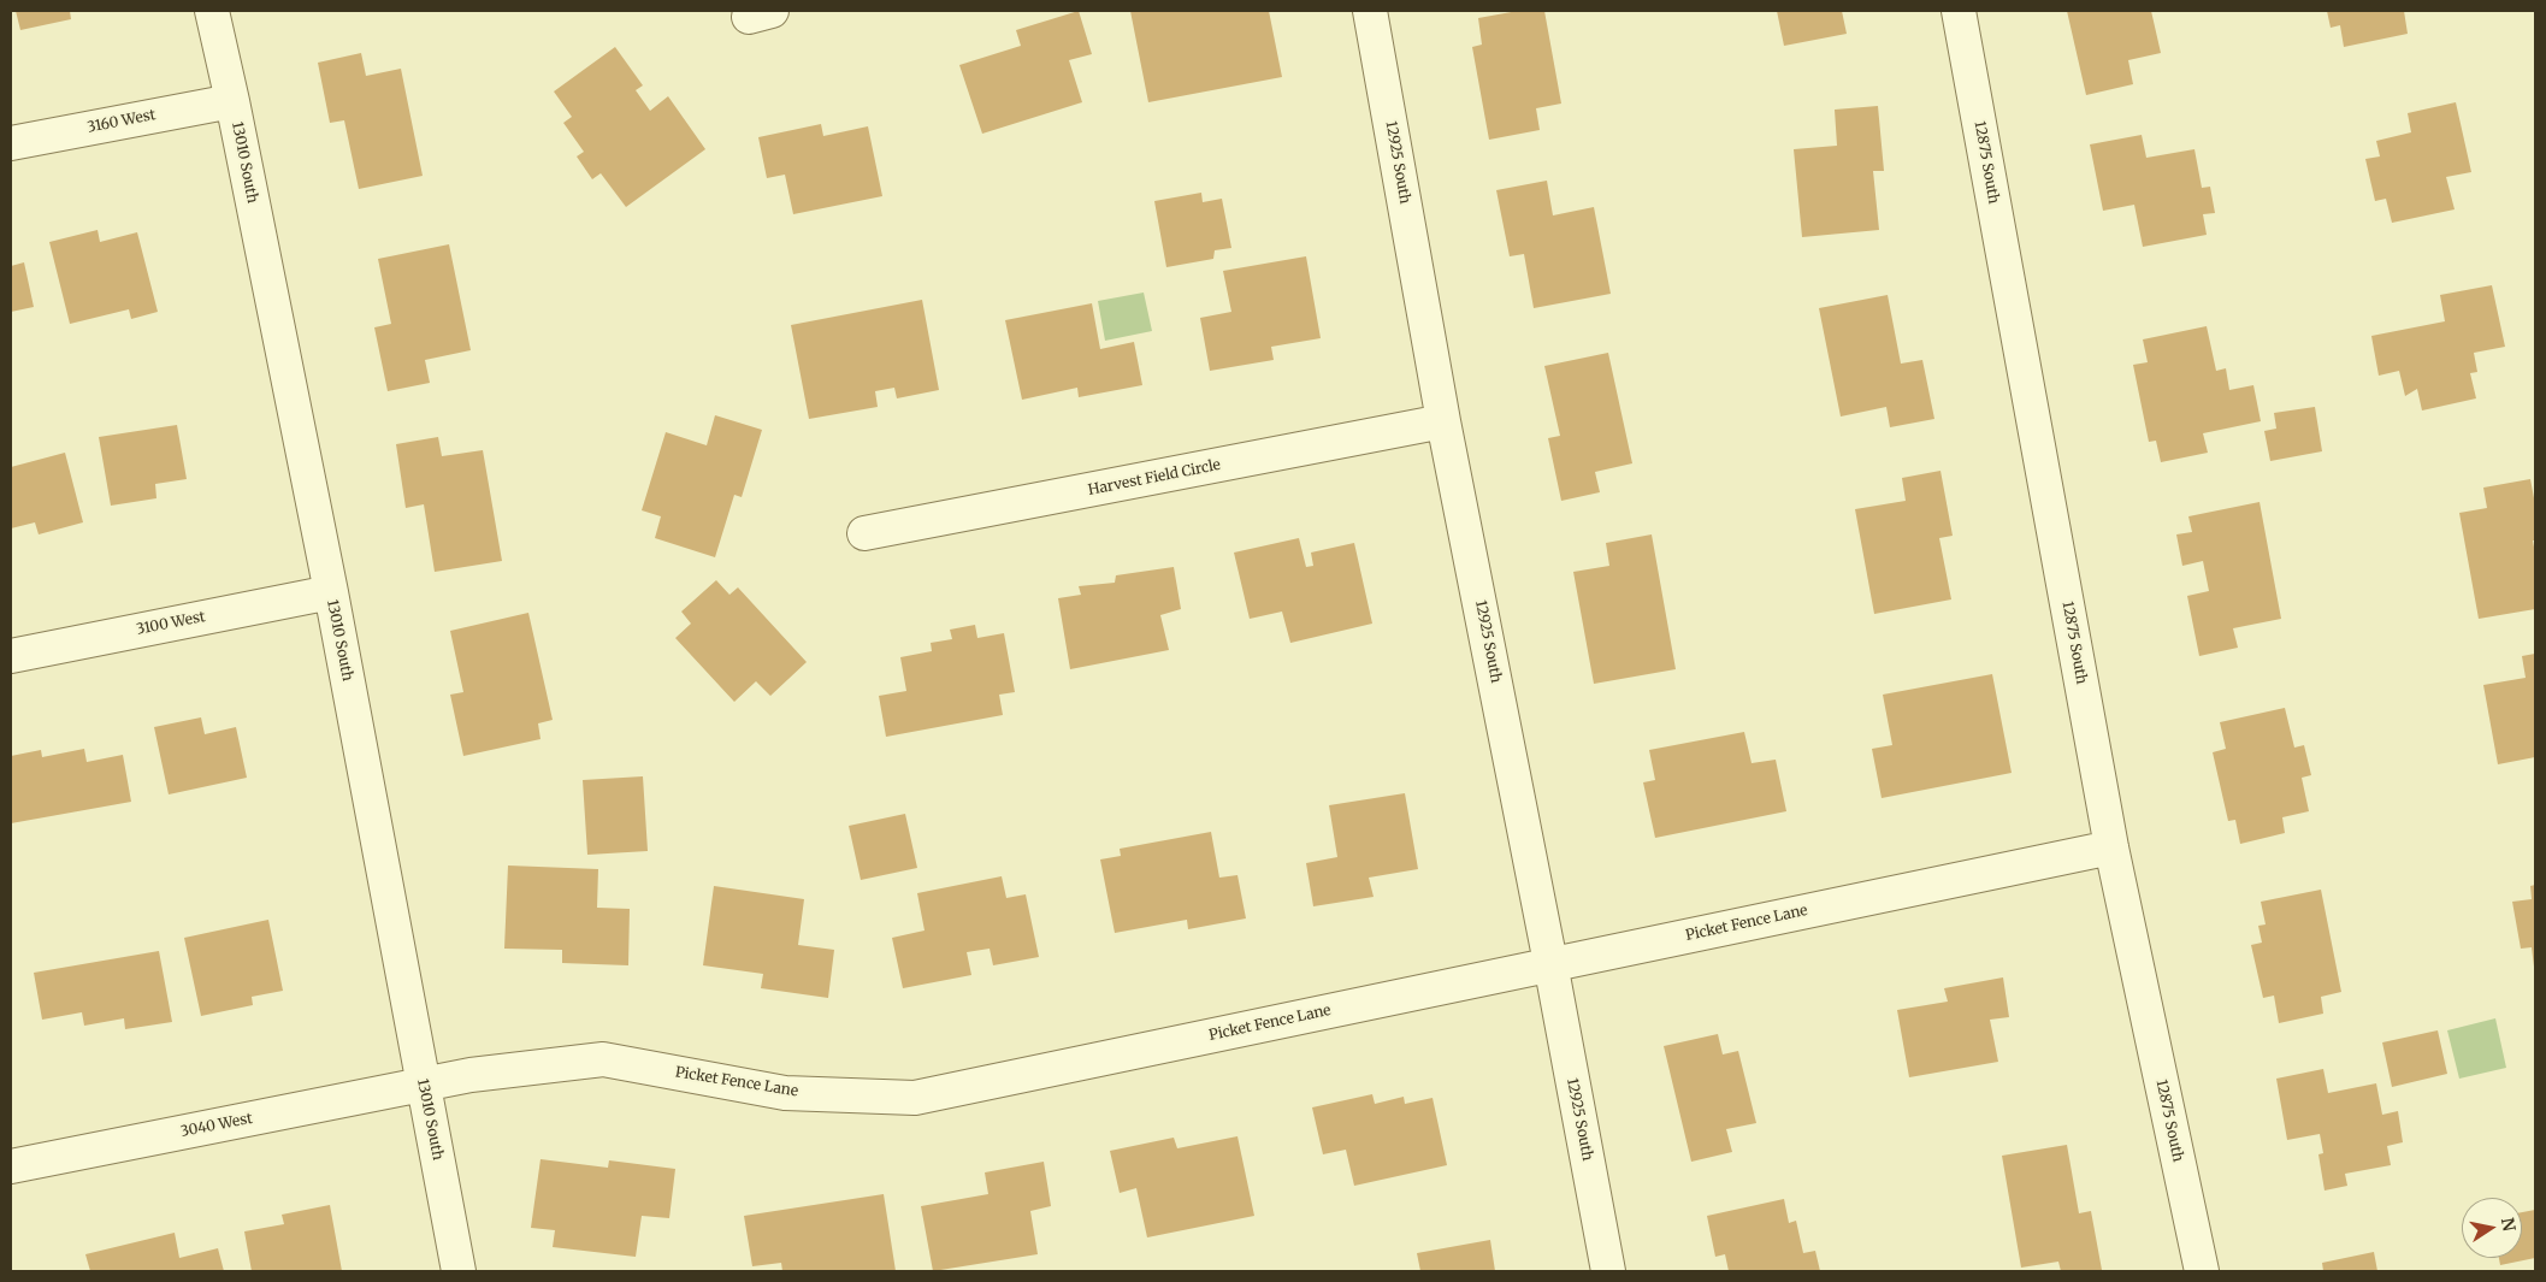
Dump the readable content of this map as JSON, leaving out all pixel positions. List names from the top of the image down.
{
  "streets": {
    "street": [
      "3160 West",
      "13010 South",
      "12925 South",
      "12875 South",
      "Harvest Field Circle",
      "3100 West",
      "Picket Fence Lane",
      "3040 West"
    ]
  },
  "crossings": [
    ["3160 West", "13010 South"],
    ["13010 South", "3100 West"],
    ["13010 South", "Picket Fence Lane"],
    ["13010 South", "3040 West"],
    ["12925 South", "Harvest Field Circle"],
    ["12925 South", "Picket Fence Lane"],
    ["12875 South", "Picket Fence Lane"],
    ["Picket Fence Lane", "3040 West"]
  ],
  "north": "right"
}
